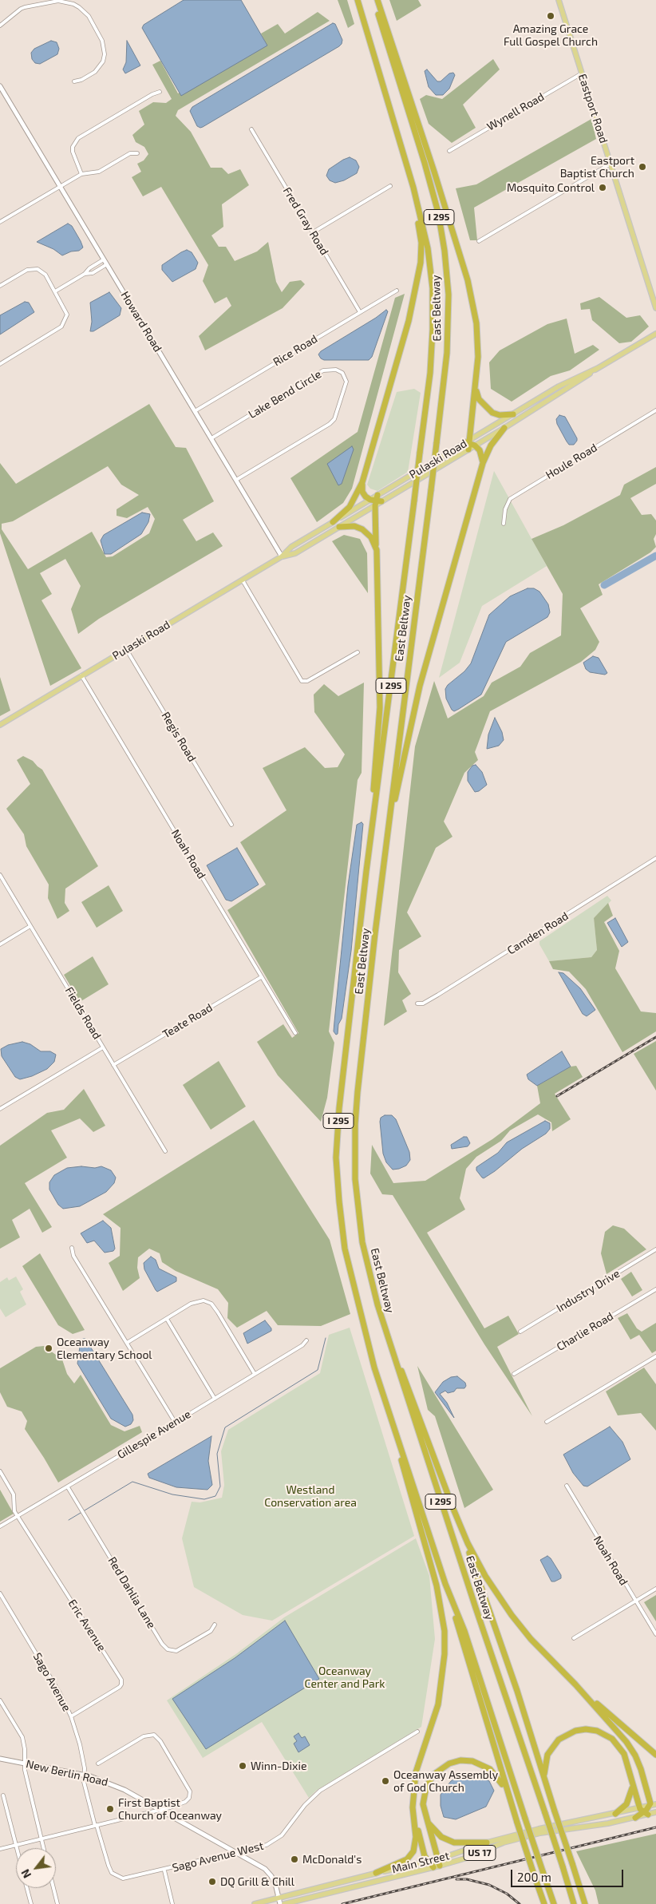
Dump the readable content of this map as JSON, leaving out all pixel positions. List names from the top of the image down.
{
  "streets": {
    "highway": ["I 295", "East Beltway"],
    "main road": [
      "Eastport Road",
      "Pulaski Road",
      "US 17",
      "Main Street"
    ],
    "street": [
      "Wynell Road",
      "Fred Gray Road",
      "Howard Road",
      "Rice Road",
      "Lake Bend Circle",
      "Houle Road",
      "Regis Road",
      "Noah Road",
      "Camden Road",
      "Fields Road",
      "Teate Road",
      "Industry Drive",
      "Charlie Road",
      "Gillespie Avenue",
      "Red Dahlia Lane",
      "Eric Avenue",
      "Sago Avenue",
      "New Berlin Road",
      "Sago Avenue West"
    ]
  },
  "crossings": [
    ["Eastport Road", "Wynell Road"],
    ["Fred Gray Road", "Rice Road"],
    ["Howard Road", "Rice Road"],
    ["Howard Road", "Lake Bend Circle"],
    ["Howard Road", "Pulaski Road"],
    ["Pulaski Road", "Regis Road"],
    ["Pulaski Road", "Noah Road"],
    ["Noah Road", "Teate Road"],
    ["Fields Road", "Teate Road"],
    ["Gillespie Avenue", "Red Dahlia Lane"],
    ["Gillespie Avenue", "Eric Avenue"],
    ["Eric Avenue", "Sago Avenue"],
    ["Sago Avenue", "New Berlin Road"],
    ["Sago Avenue", "Sago Avenue West"],
    ["New Berlin Road", "Sago Avenue West"],
    ["New Berlin Road", "Main Street"]
  ],
  "parks": ["Westland Conservation area", "Oceanway Center and Park"],
  "places": [
    "Amazing Grace Full Gospel Church",
    "Eastport Baptist Church",
    "Mosquito Control",
    "Oceanway Elementary School",
    "Winn-Dixie",
    "Oceanway Assembly of God Church",
    "First Baptist Church of Oceanway",
    "McDonald's",
    "DQ Grill & Chill"
  ],
  "scale_bar": "200 m",
  "north": "bottom left"
}
